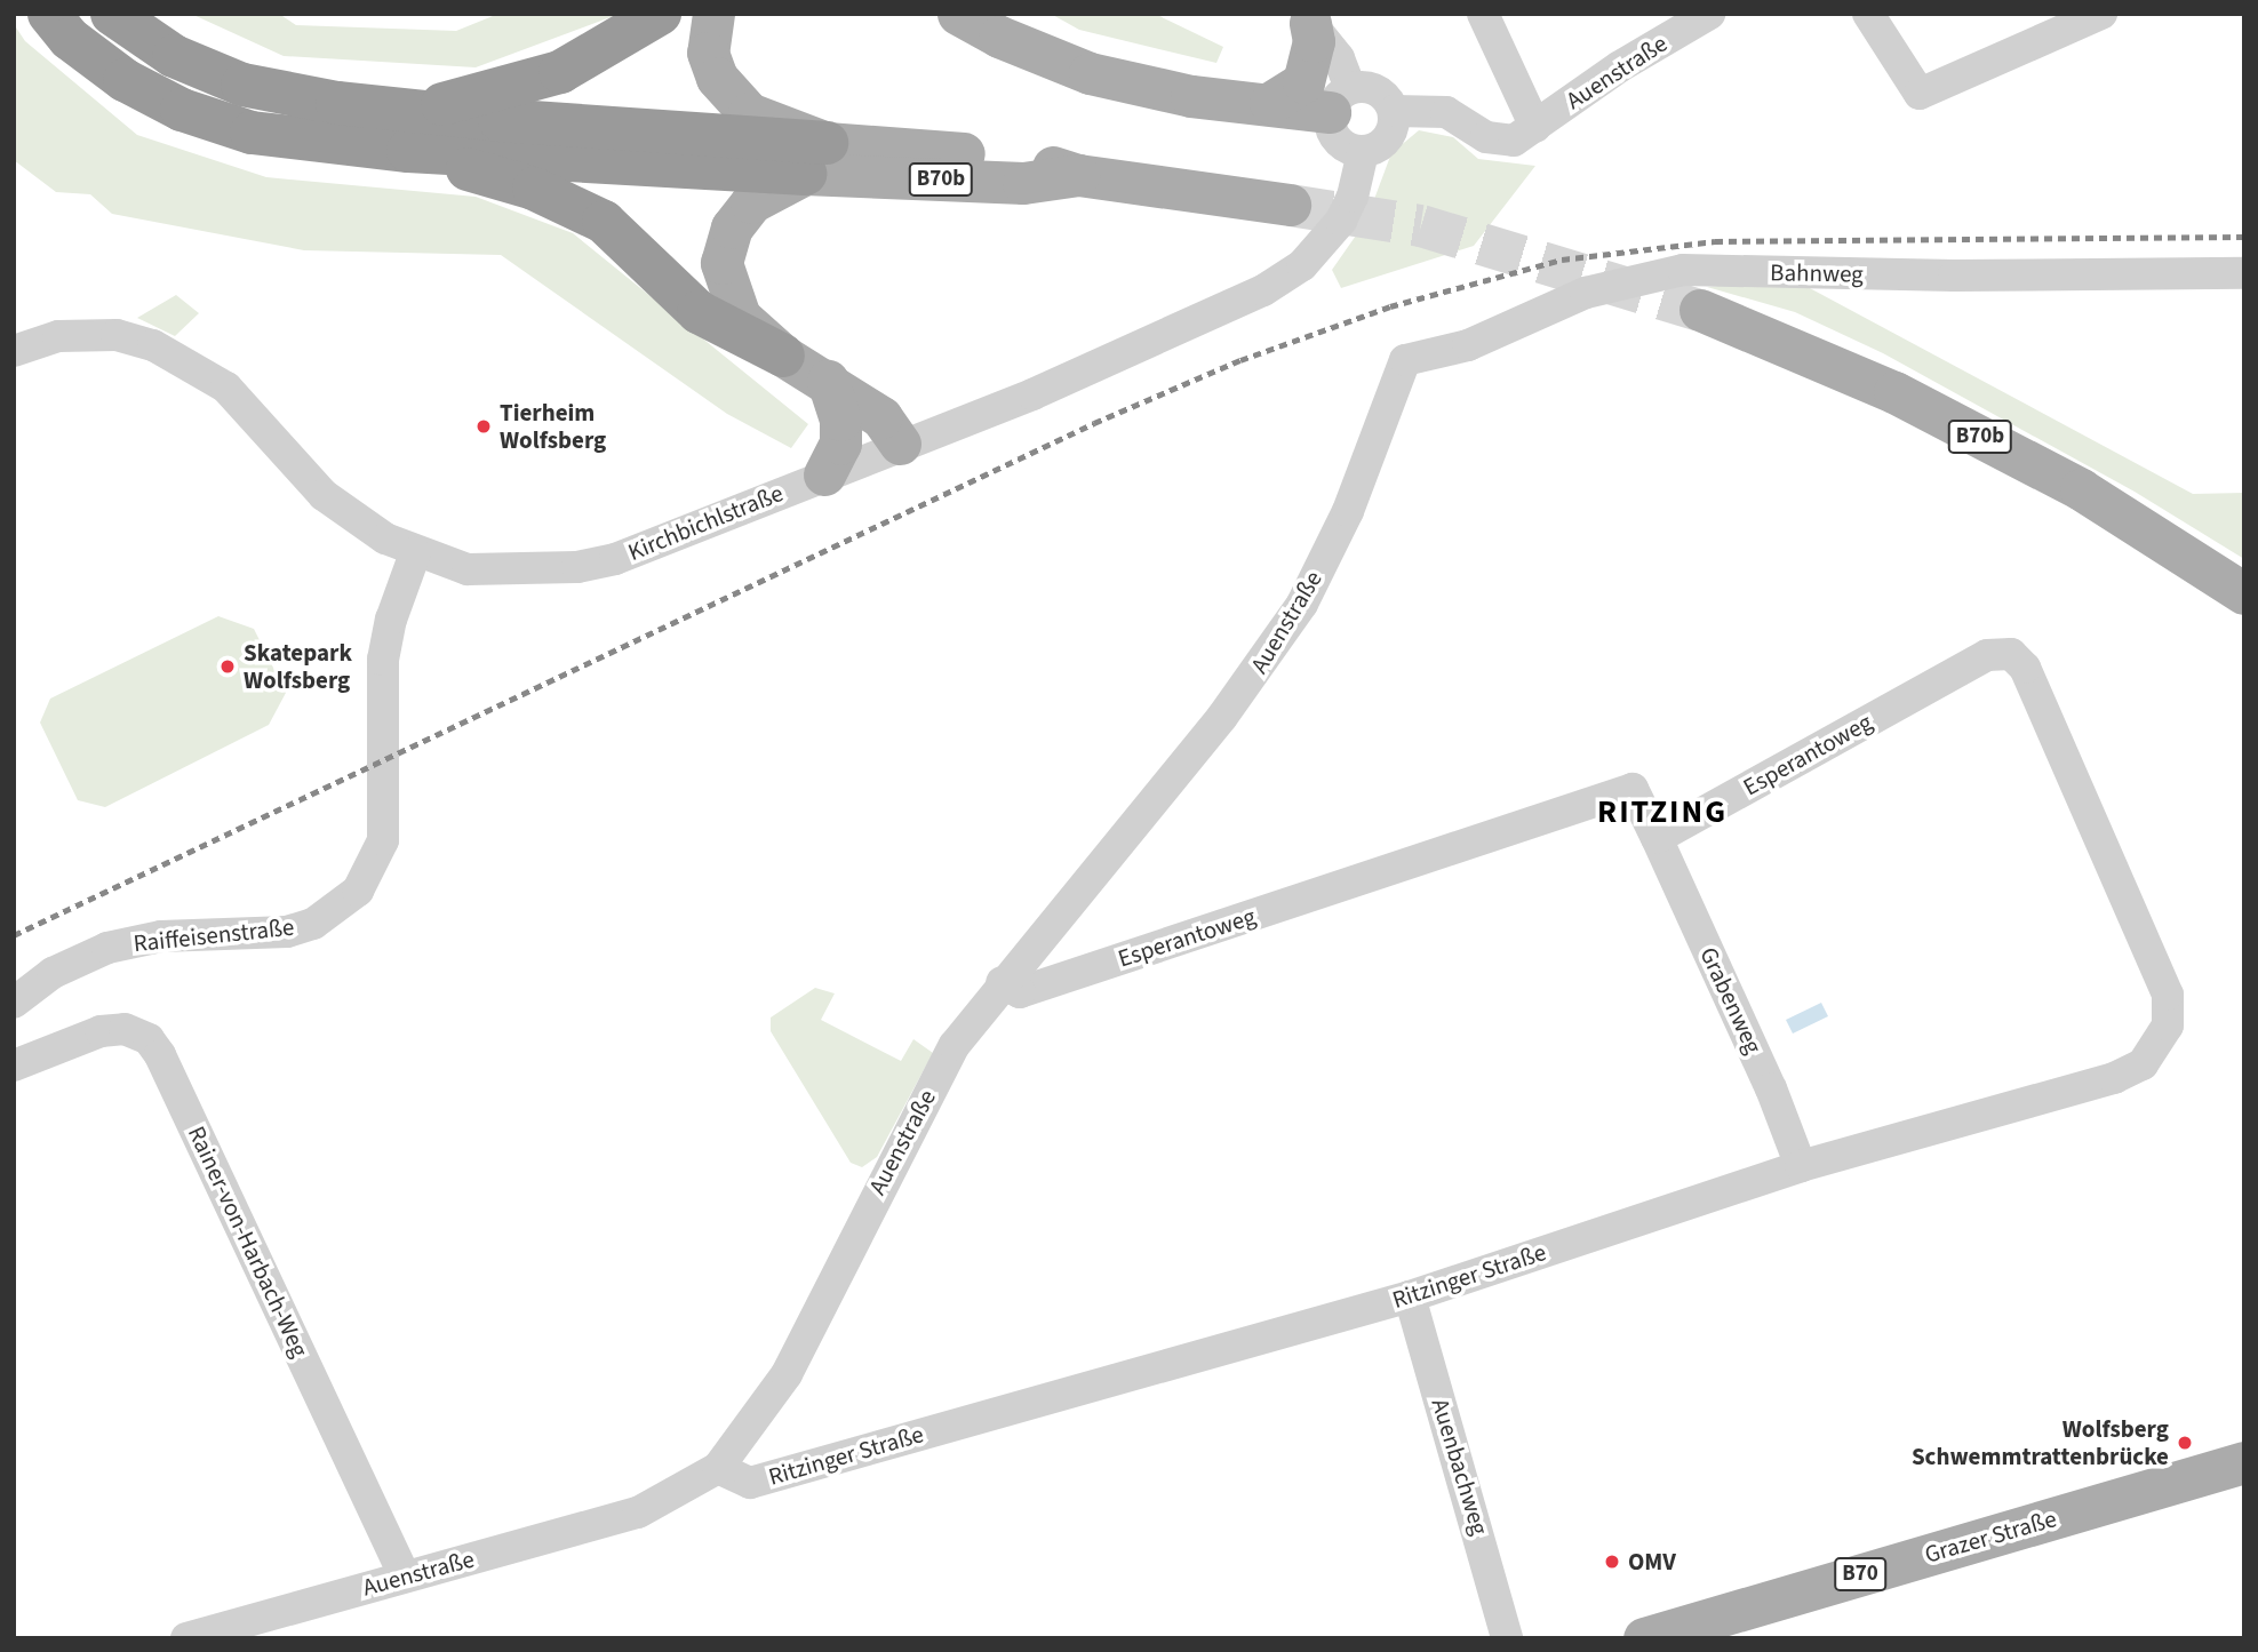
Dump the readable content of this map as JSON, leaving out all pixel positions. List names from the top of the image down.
{
  "streets": {
    "main road": ["B70b", "Grazer Straße", "B70"],
    "street": [
      "Auenstraße",
      "Bahnweg",
      "Kirchbichlstraße",
      "Esperantoweg",
      "Raiffeisenstraße",
      "Grabenweg",
      "Rainer-von-Harbach-Weg",
      "Ritzinger Straße",
      "Auenbachweg"
    ]
  },
  "crossings": [
    ["Auenstraße", "Bahnweg"],
    ["Auenstraße", "Kirchbichlstraße"],
    ["Auenstraße", "Esperantoweg"],
    ["Auenstraße", "Rainer-von-Harbach-Weg"],
    ["Auenstraße", "Ritzinger Straße"],
    ["Kirchbichlstraße", "Raiffeisenstraße"],
    ["Esperantoweg", "Grabenweg"],
    ["Esperantoweg", "Ritzinger Straße"],
    ["Grabenweg", "Ritzinger Straße"],
    ["Ritzinger Straße", "Auenbachweg"]
  ],
  "districts": ["RITZING"],
  "places": [
    "Tierheim Wolfsberg",
    "Skatepark Wolfsberg",
    "Wolfsberg Schwemmtrattenbrücke",
    "OMV"
  ]
}
